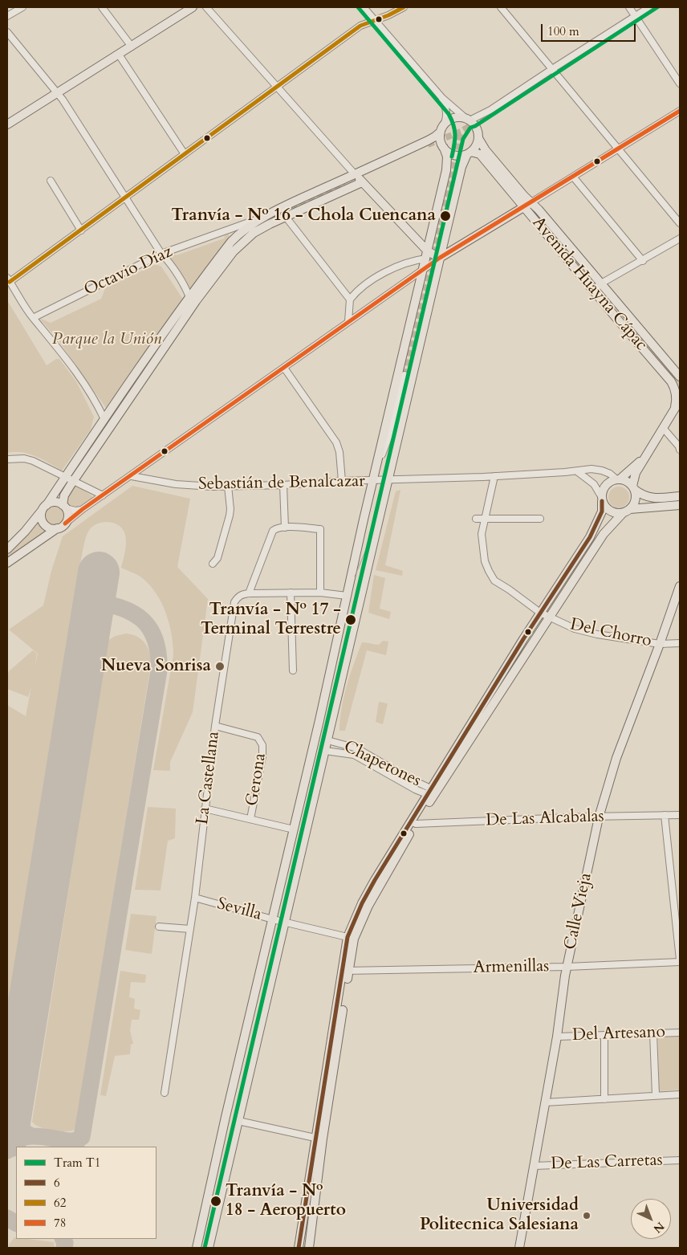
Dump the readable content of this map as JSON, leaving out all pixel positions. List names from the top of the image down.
{
  "streets": {
    "main road": ["Avenida Huayna Cápac", "Calle Vieja"],
    "street": [
      "Octavio Díaz",
      "Sebastián de Benalcazar",
      "Del Chorro",
      "Chapetones",
      "La Castellana",
      "Gerona",
      "De Las Alcabalas",
      "Sevilla",
      "Armenillas",
      "Del Artesano",
      "De Las Carretas"
    ]
  },
  "crossings": [
    ["Sebastián de Benalcazar", "Del Chorro"],
    ["Del Chorro", "Calle Vieja"],
    ["La Castellana", "Gerona"],
    ["La Castellana", "Sevilla"],
    ["De Las Alcabalas", "Calle Vieja"],
    ["Calle Vieja", "Armenillas"],
    ["Calle Vieja", "Del Artesano"],
    ["Calle Vieja", "De Las Carretas"]
  ],
  "parks": ["Parque la Unión"],
  "places": [
    "Tranvía - Nº 16 - Chola Cuencana",
    "Tranvía - Nº 17 - Terminal Terrestre",
    "Nueva Sonrisa",
    "Tranvía - Nº 18 - Aeropuerto",
    "Universidad Politecnica Salesiana"
  ],
  "lines": [
    "tram line T1",
    "transit line 62",
    "transit line 78",
    "transit line 6"
  ],
  "legend": [
    "Tram T1",
    "6",
    "62",
    "78"
  ],
  "scale_bar": "100 m",
  "north": "bottom right"
}
